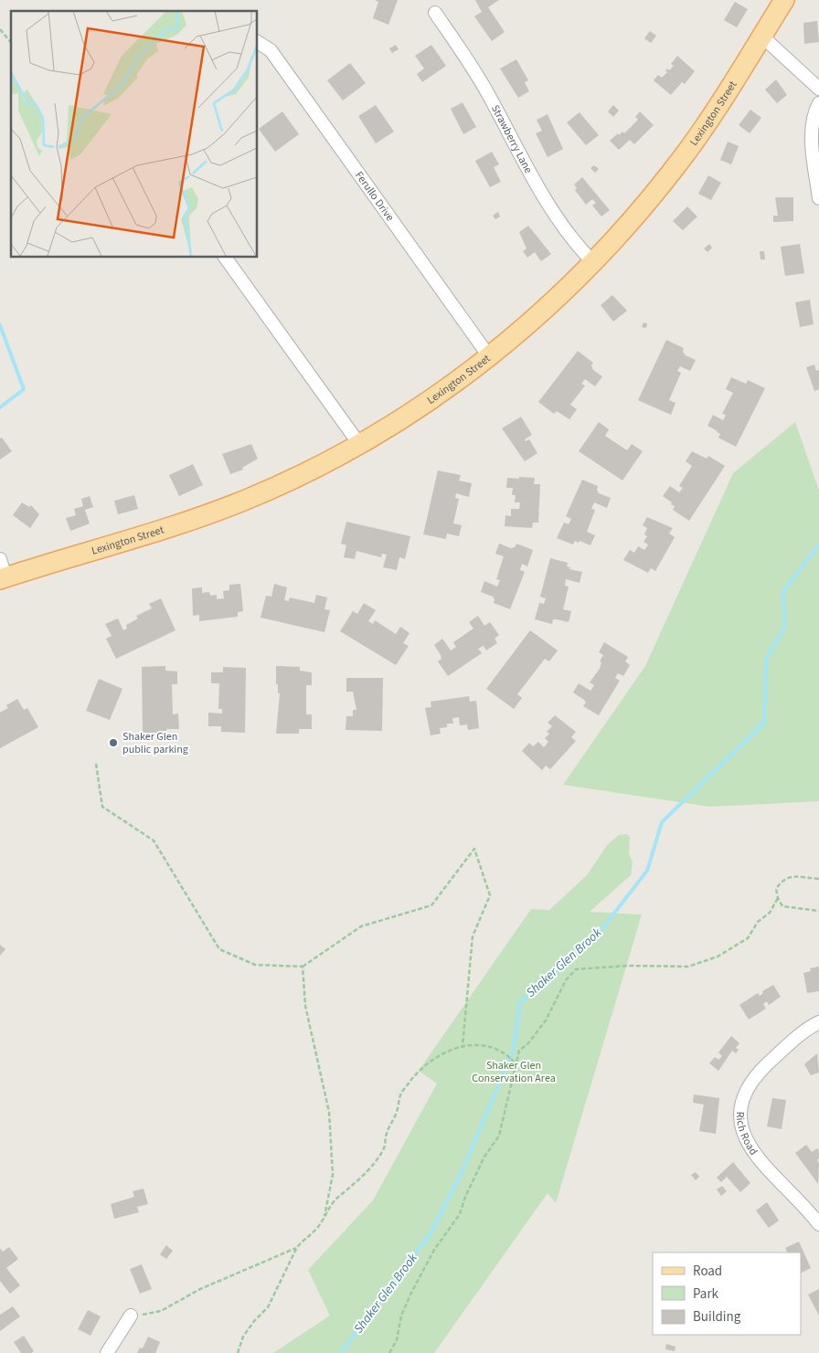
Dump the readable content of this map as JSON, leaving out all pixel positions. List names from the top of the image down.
{
  "streets": {
    "main road": ["Lexington Street"],
    "street": ["Strawberry Lane", "Ferullo Drive", "Rich Road"]
  },
  "crossings": [
    ["Lexington Street", "Strawberry Lane"],
    ["Lexington Street", "Ferullo Drive"]
  ],
  "water": ["Shaker Glen Brook"],
  "parks": ["Shaker Glen Conservation Area"],
  "places": ["Shaker Glen public parking"],
  "legend": ["Road", "Park", "Building"]
}
